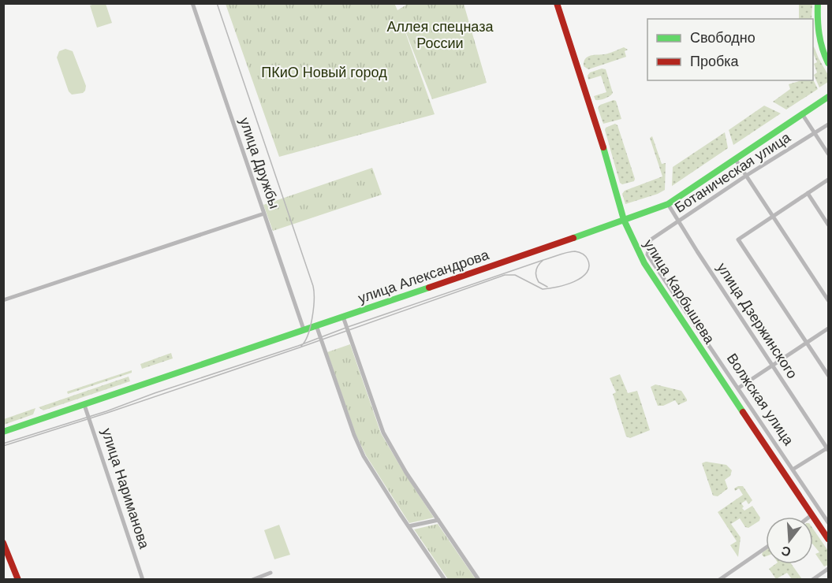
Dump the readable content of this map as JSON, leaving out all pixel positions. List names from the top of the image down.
{
  "streets": {
    "main road": ["улица Александрова", "улица Карбышева"],
    "street": [
      "улица Дружбы",
      "Ботаническая улица",
      "улица Дзержинского",
      "Волжская улица",
      "улица Нариманова"
    ]
  },
  "crossings": [
    ["улица Дружбы", "улица Александрова"],
    ["Ботаническая улица", "улица Дзержинского"],
    ["Ботаническая улица", "Волжская улица"],
    ["улица Александрова", "улица Карбышева"],
    ["улица Александрова", "улица Дзержинского"],
    ["улица Александрова", "улица Нариманова"]
  ],
  "parks": ["Аллея спецназа России", "ПКиО Новый город"],
  "legend": ["Свободно", "Пробка"],
  "north": "bottom"
}
